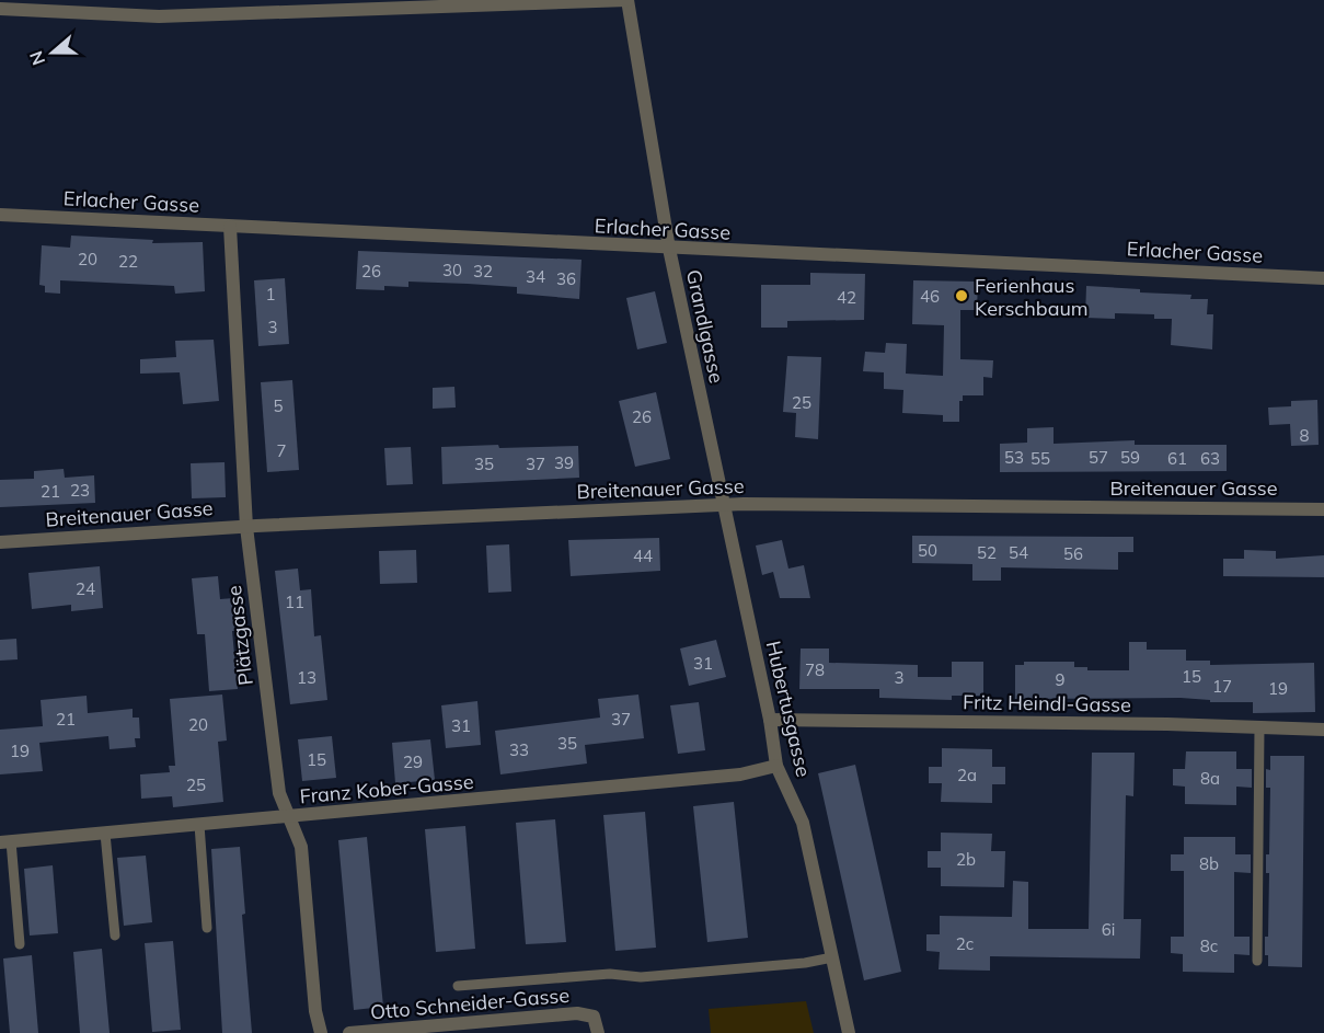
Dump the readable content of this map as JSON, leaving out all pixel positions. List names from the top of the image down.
{
  "streets": {
    "street": [
      "Erlacher Gasse",
      "Grandlgasse",
      "Breitenauer Gasse",
      "Plätzgasse",
      "Fritz Heindl-Gasse",
      "Hubertusgasse",
      "Franz Kober-Gasse",
      "Otto Schneider-Gasse"
    ]
  },
  "crossings": [
    ["Erlacher Gasse", "Grandlgasse"],
    ["Erlacher Gasse", "Plätzgasse"],
    ["Grandlgasse", "Breitenauer Gasse"],
    ["Grandlgasse", "Hubertusgasse"],
    ["Breitenauer Gasse", "Plätzgasse"],
    ["Breitenauer Gasse", "Hubertusgasse"],
    ["Plätzgasse", "Franz Kober-Gasse"],
    ["Fritz Heindl-Gasse", "Hubertusgasse"],
    ["Hubertusgasse", "Franz Kober-Gasse"]
  ],
  "places": ["Ferienhaus Kerschbaum"],
  "house_numbers": [
    "20",
    "22",
    "30",
    "26",
    "32",
    "34",
    "36",
    "1",
    "46",
    "42",
    "3",
    "25",
    "5",
    "26",
    "8",
    "7",
    "53",
    "57",
    "59",
    "55",
    "61",
    "63",
    "39",
    "35",
    "37",
    "23",
    "21",
    "50",
    "52",
    "54",
    "56",
    "44",
    "24",
    "11",
    "31",
    "78",
    "15",
    "13",
    "3",
    "9",
    "17",
    "19",
    "21",
    "37",
    "20",
    "31",
    "35",
    "33",
    "19",
    "15",
    "29",
    "2a",
    "8a",
    "25",
    "2b",
    "8b",
    "6i",
    "2c",
    "8c"
  ],
  "north": "left"
}
